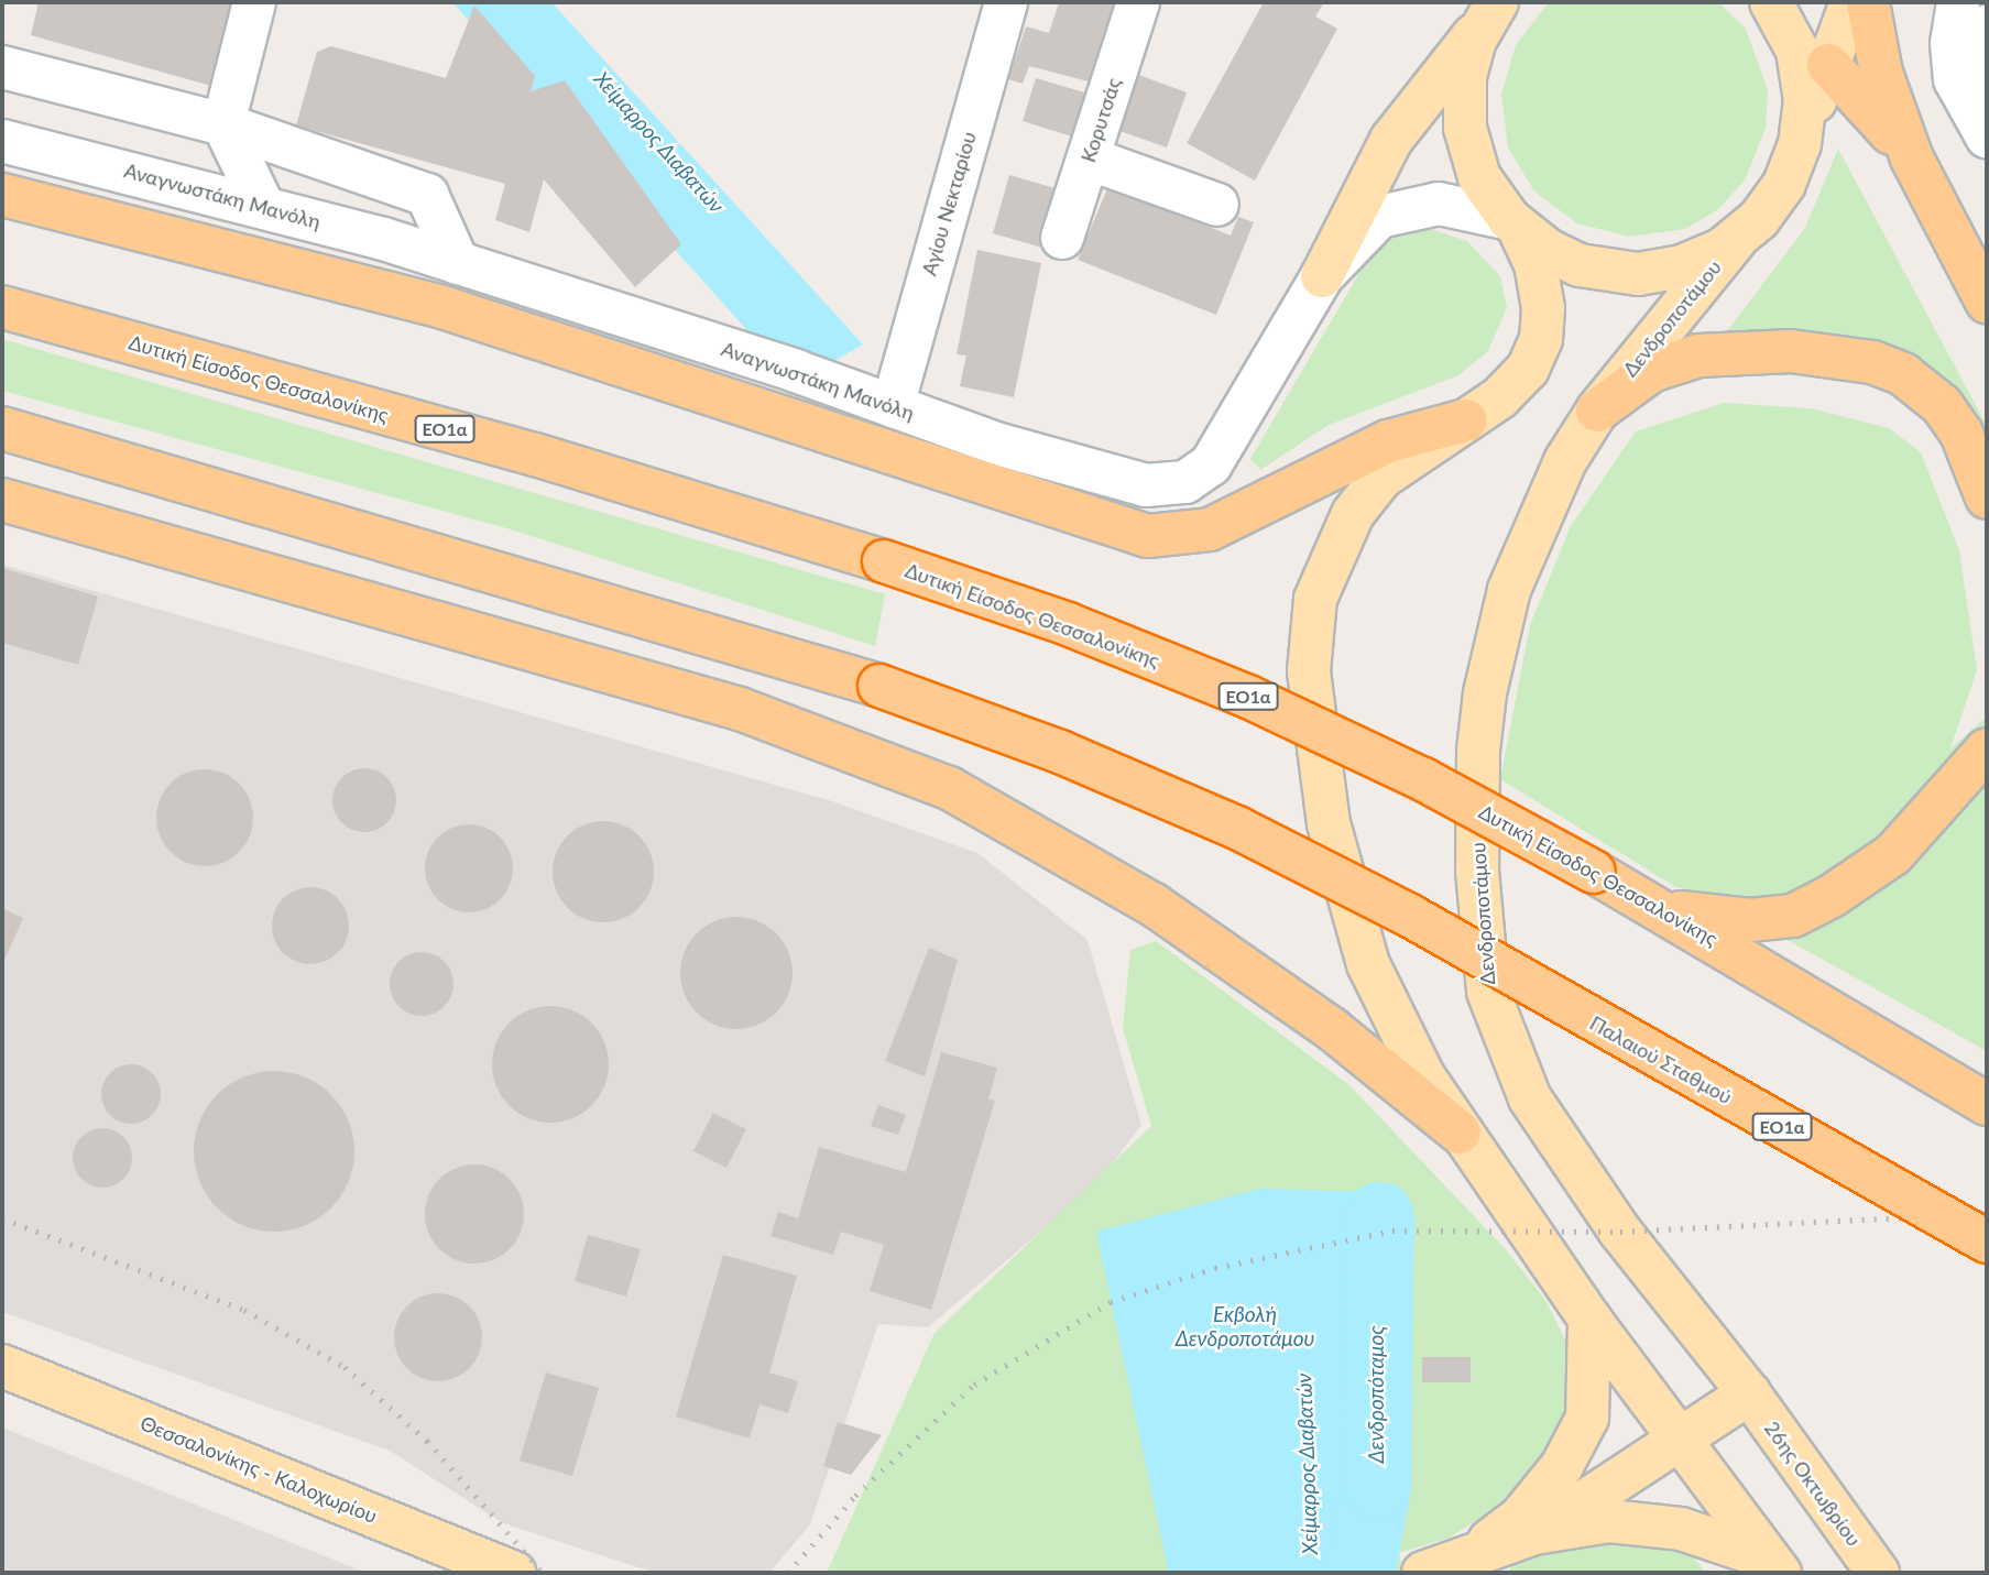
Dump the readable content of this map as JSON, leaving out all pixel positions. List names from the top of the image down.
{
  "streets": {
    "highway": ["Δυτική Είσοδος Θεσσαλονίκης", "ΕΟ1α", "Παλαιού Σταθμού"],
    "main road": ["Δενδροποτάμου", "Θεσσαλονίκης - Καλοχωρίου", "26ης Οκτωβρίου"],
    "street": ["Κορυτσάς", "Αναγνωστάκη Μανόλη", "Αγίου Νεκταρίου"]
  },
  "crossings": [
    ["Αναγνωστάκη Μανόλη", "Αγίου Νεκταρίου"],
    ["Αναγνωστάκη Μανόλη", "Δενδροποτάμου"],
    ["Δενδροποτάμου", "26ης Οκτωβρίου"]
  ],
  "water": ["Χείμαρρος Διαβατών", "Εκβολή Δενδροποτάμου", "Δενδροπόταμος"]
}
